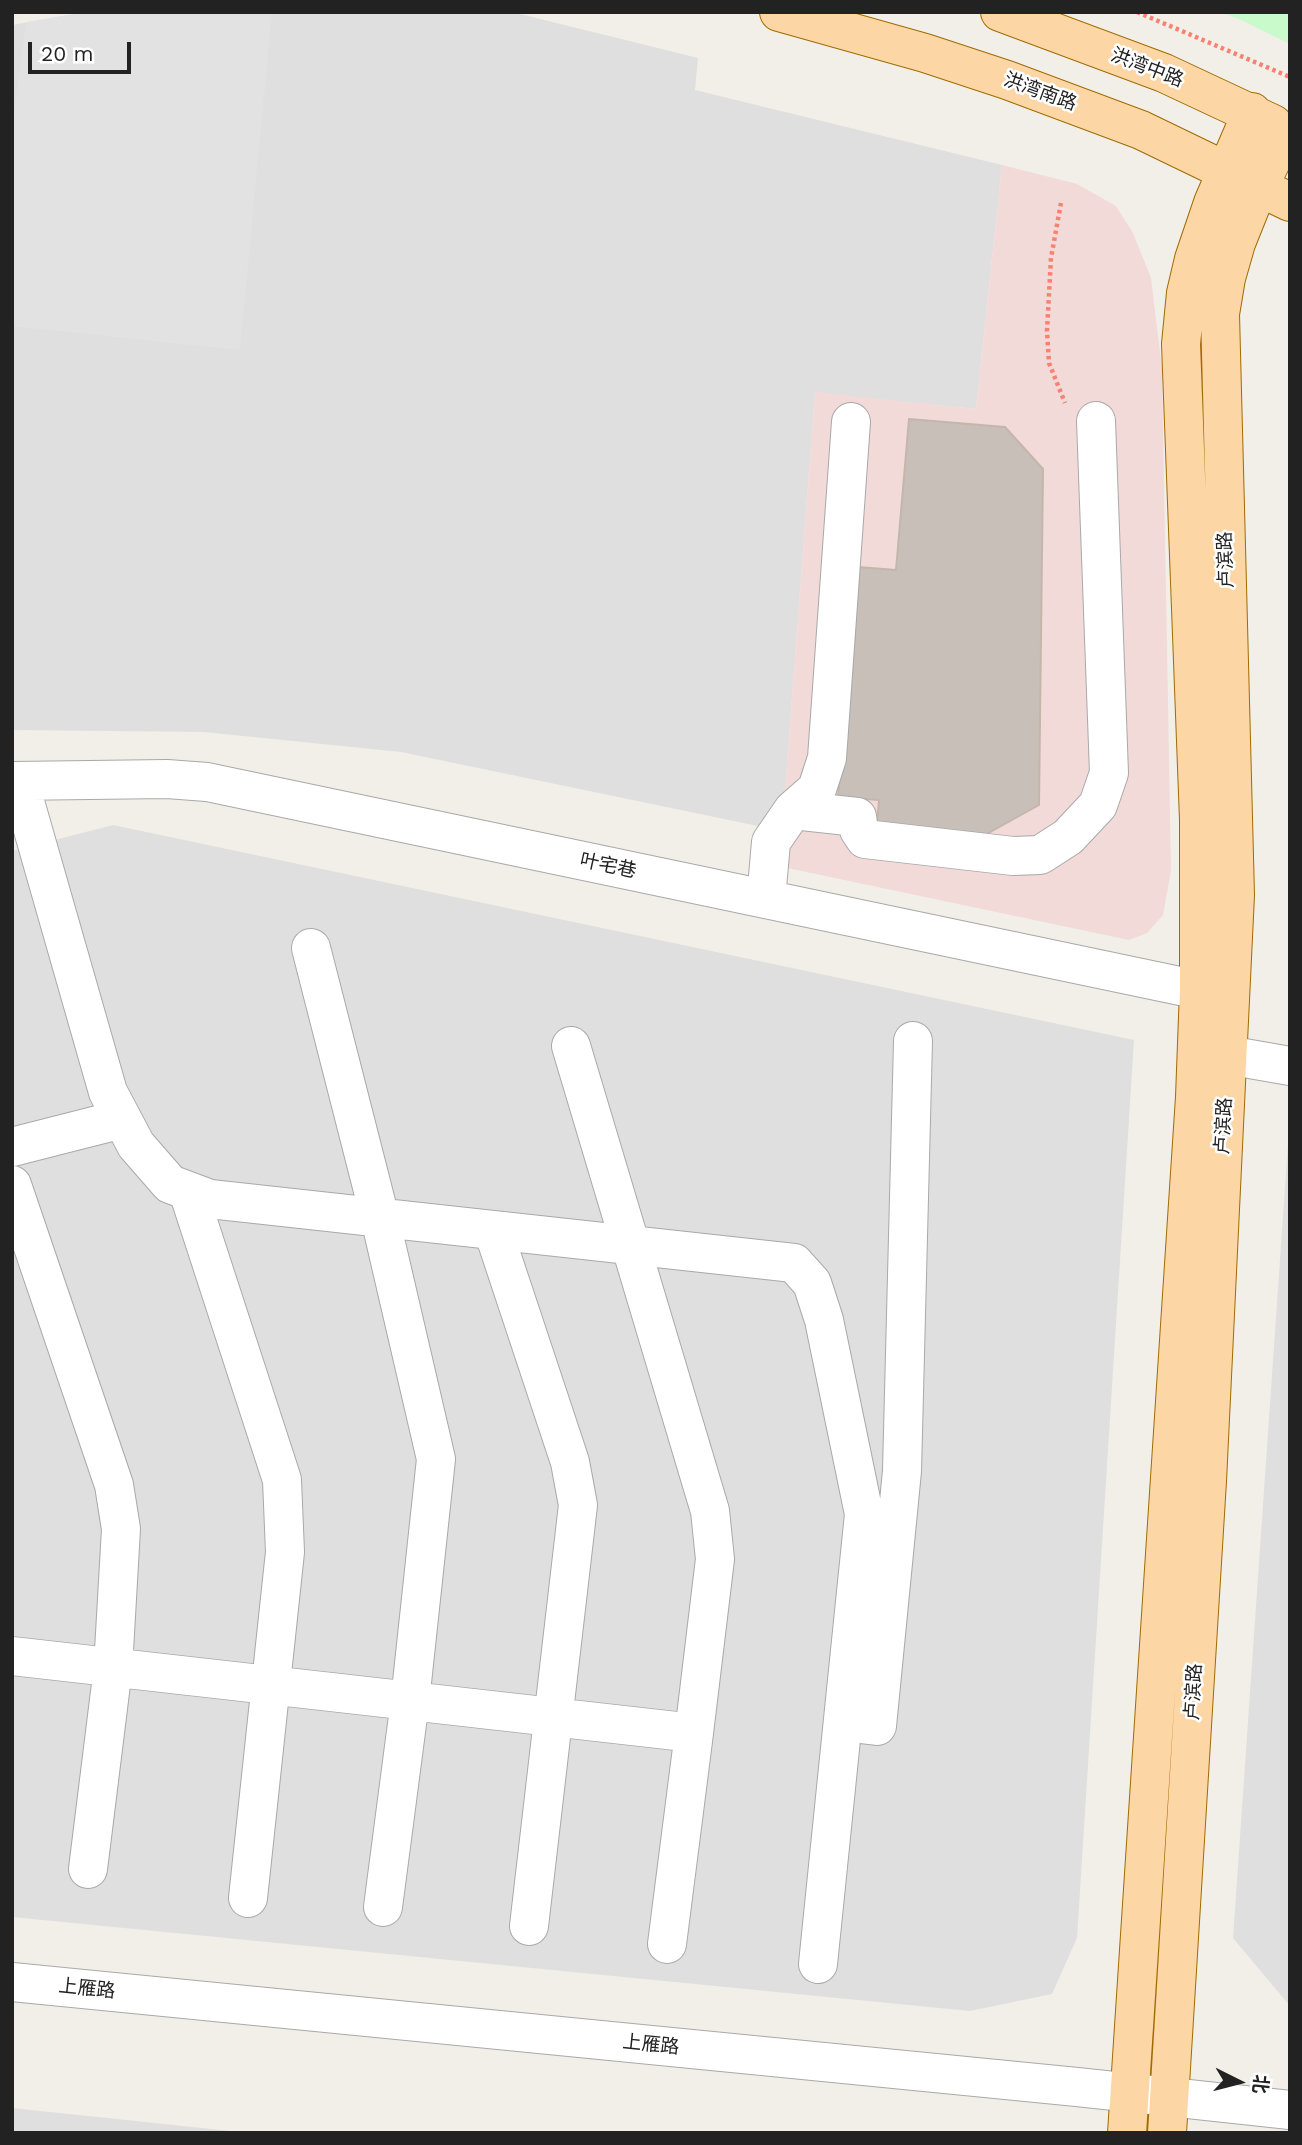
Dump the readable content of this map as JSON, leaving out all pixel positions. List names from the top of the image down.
{
  "streets": {
    "main road": ["洪湾中路", "洪湾南路", "卢滨路"],
    "street": ["叶宅巷", "上雁路"]
  },
  "crossings": [
    ["洪湾中路", "卢滨路"],
    ["洪湾南路", "卢滨路"],
    ["卢滨路", "上雁路"]
  ],
  "scale_bar": "20 m",
  "north": "right"
}
